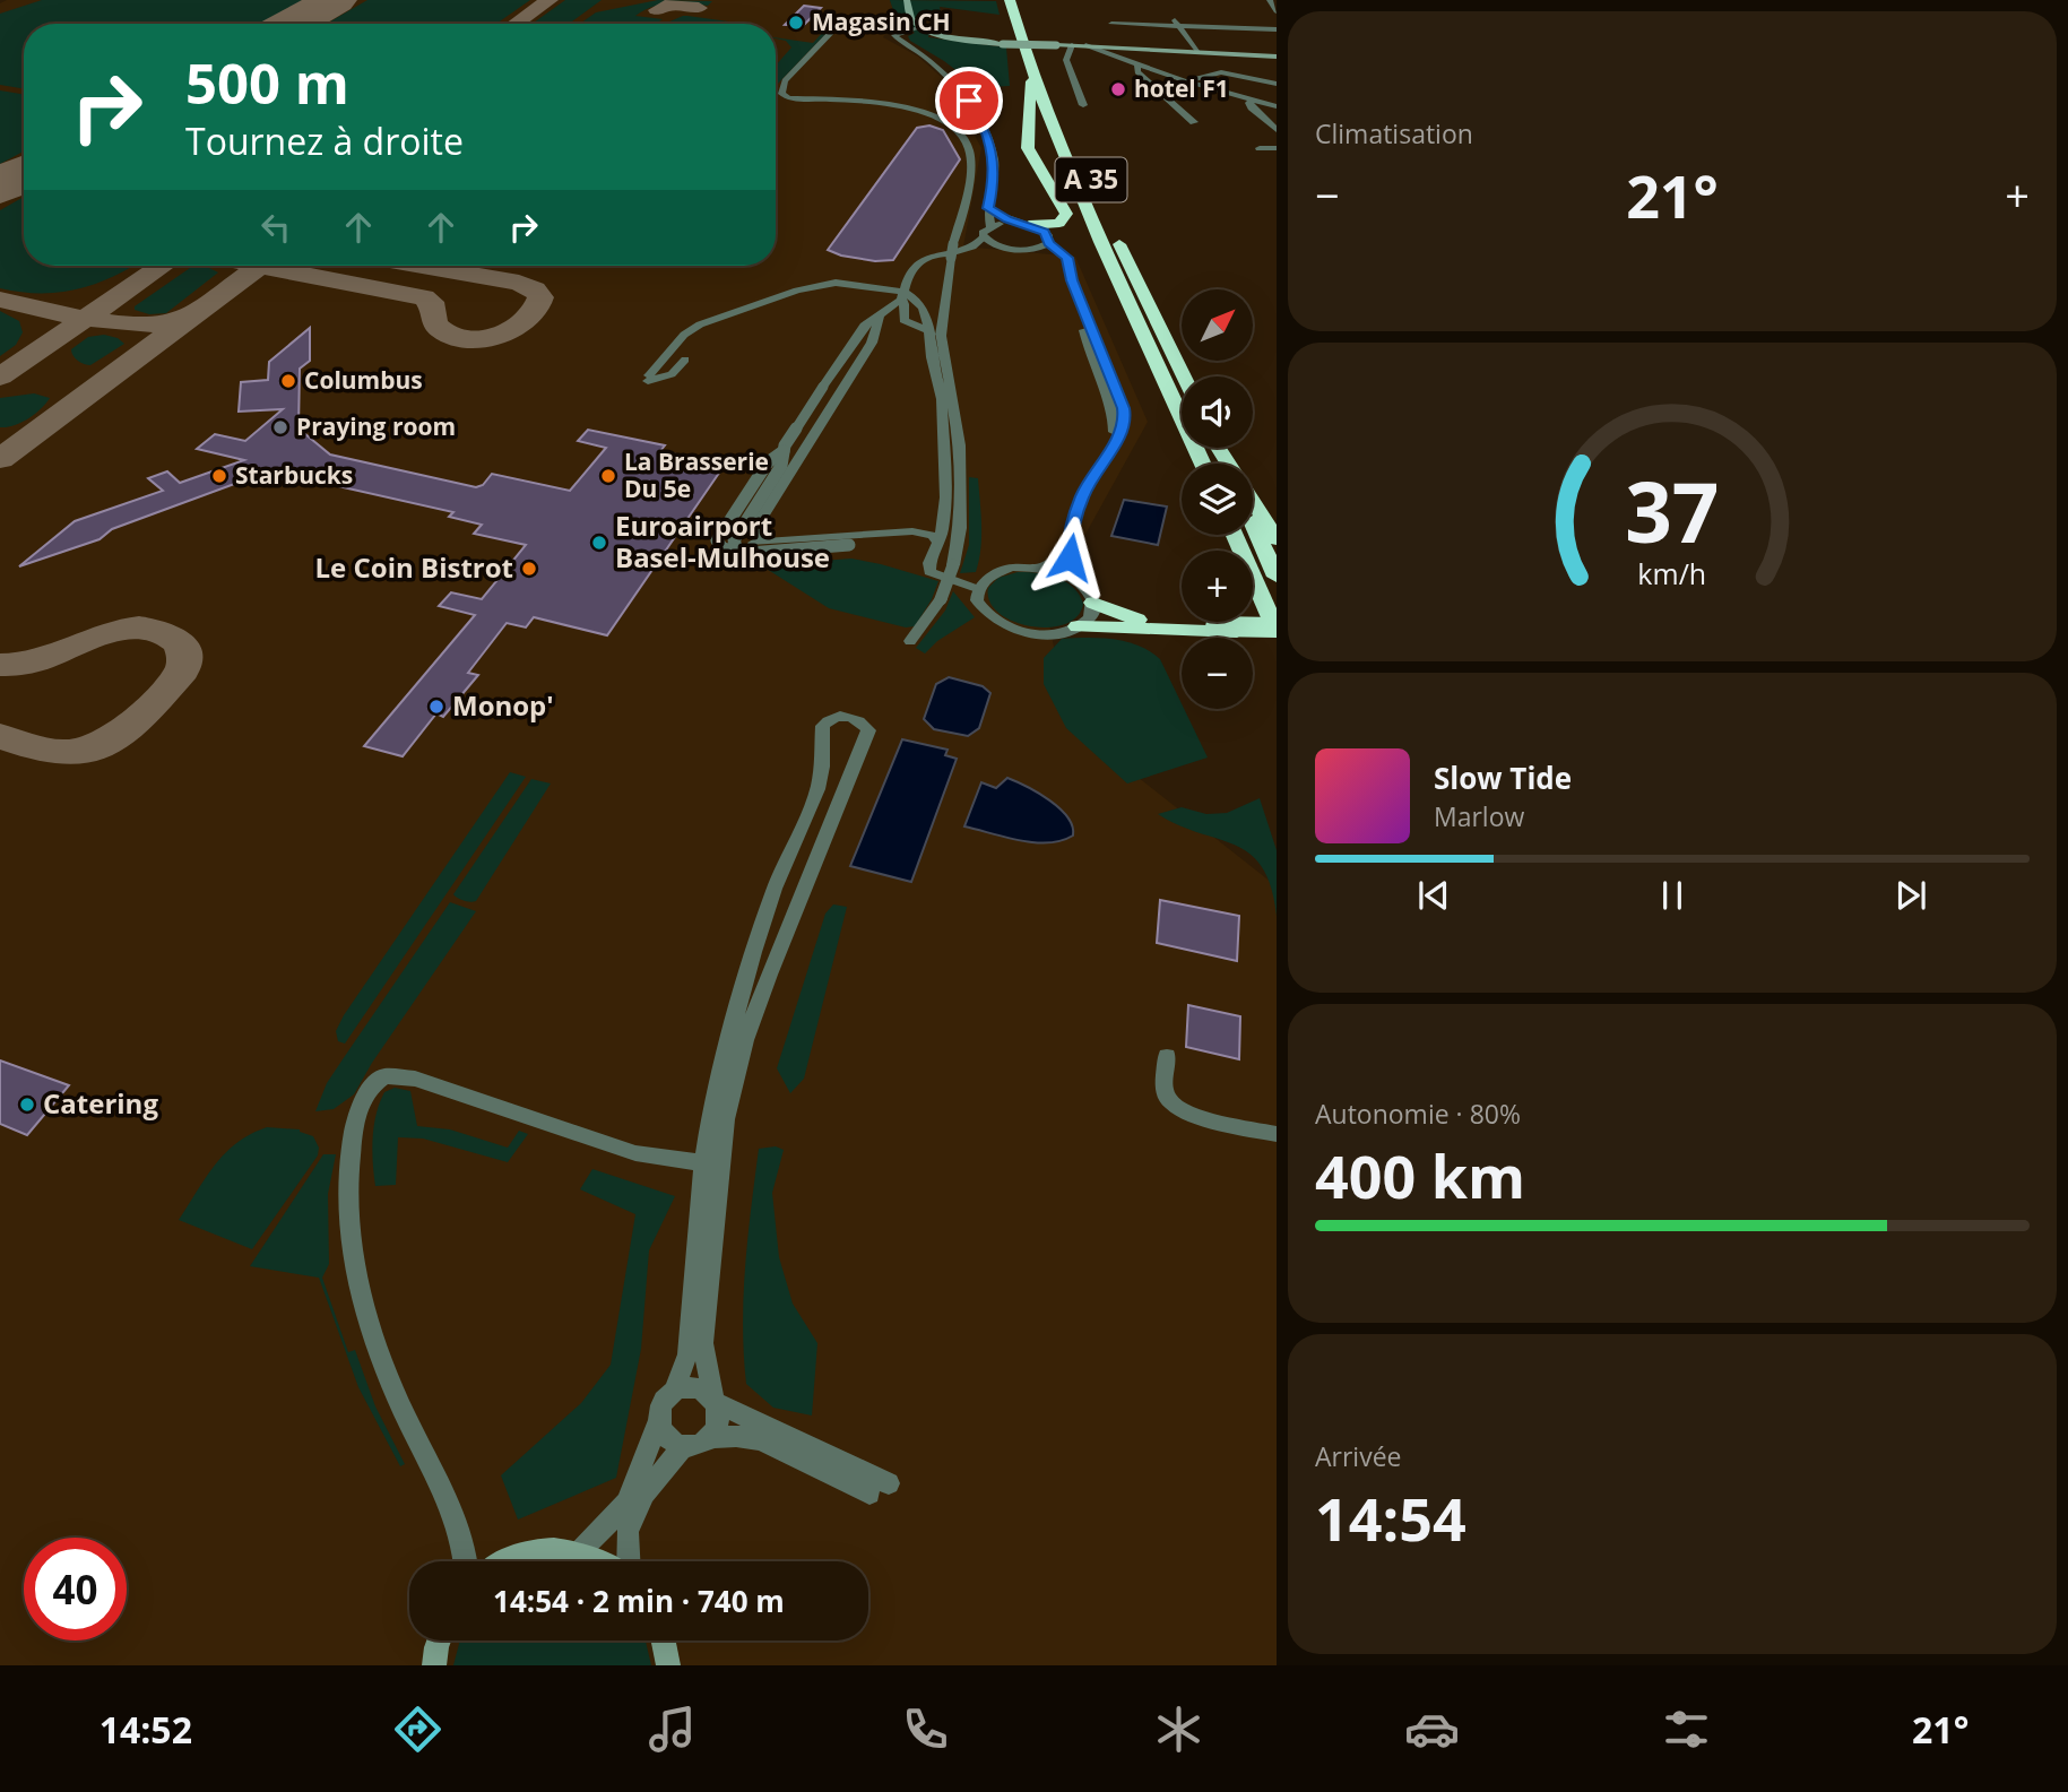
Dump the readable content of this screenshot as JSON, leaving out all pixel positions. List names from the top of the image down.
{
  "streets": {
    "highway": ["A 35"]
  },
  "places": [
    "Magasin CH",
    "hotel F1",
    "Columbus",
    "Praying room",
    "Starbucks",
    "La Brasserie Du 5e",
    "Euroairport Basel-Mulhouse",
    "Le Coin Bistrot",
    "Monop'",
    "Catering"
  ],
  "north": "top right",
  "page": {
    "tile": [
      "Climatisation",
      ["Autonomie · 80%", "400 km"],
      ["Arrivée", "14:54"]
    ],
    "turn": ["500 m", "Tournez à droite"],
    "heat": ["−", "21°", "+"],
    "map_buttons": ["+", "−"],
    "song": ["Slow Tide", "Marlow"],
    "limit": "40",
    "trip": "14:54 · 2 min · 740 m",
    "tabs": ["14:52", "21°"],
    "gauge": ["37", "km/h"]
  }
}
